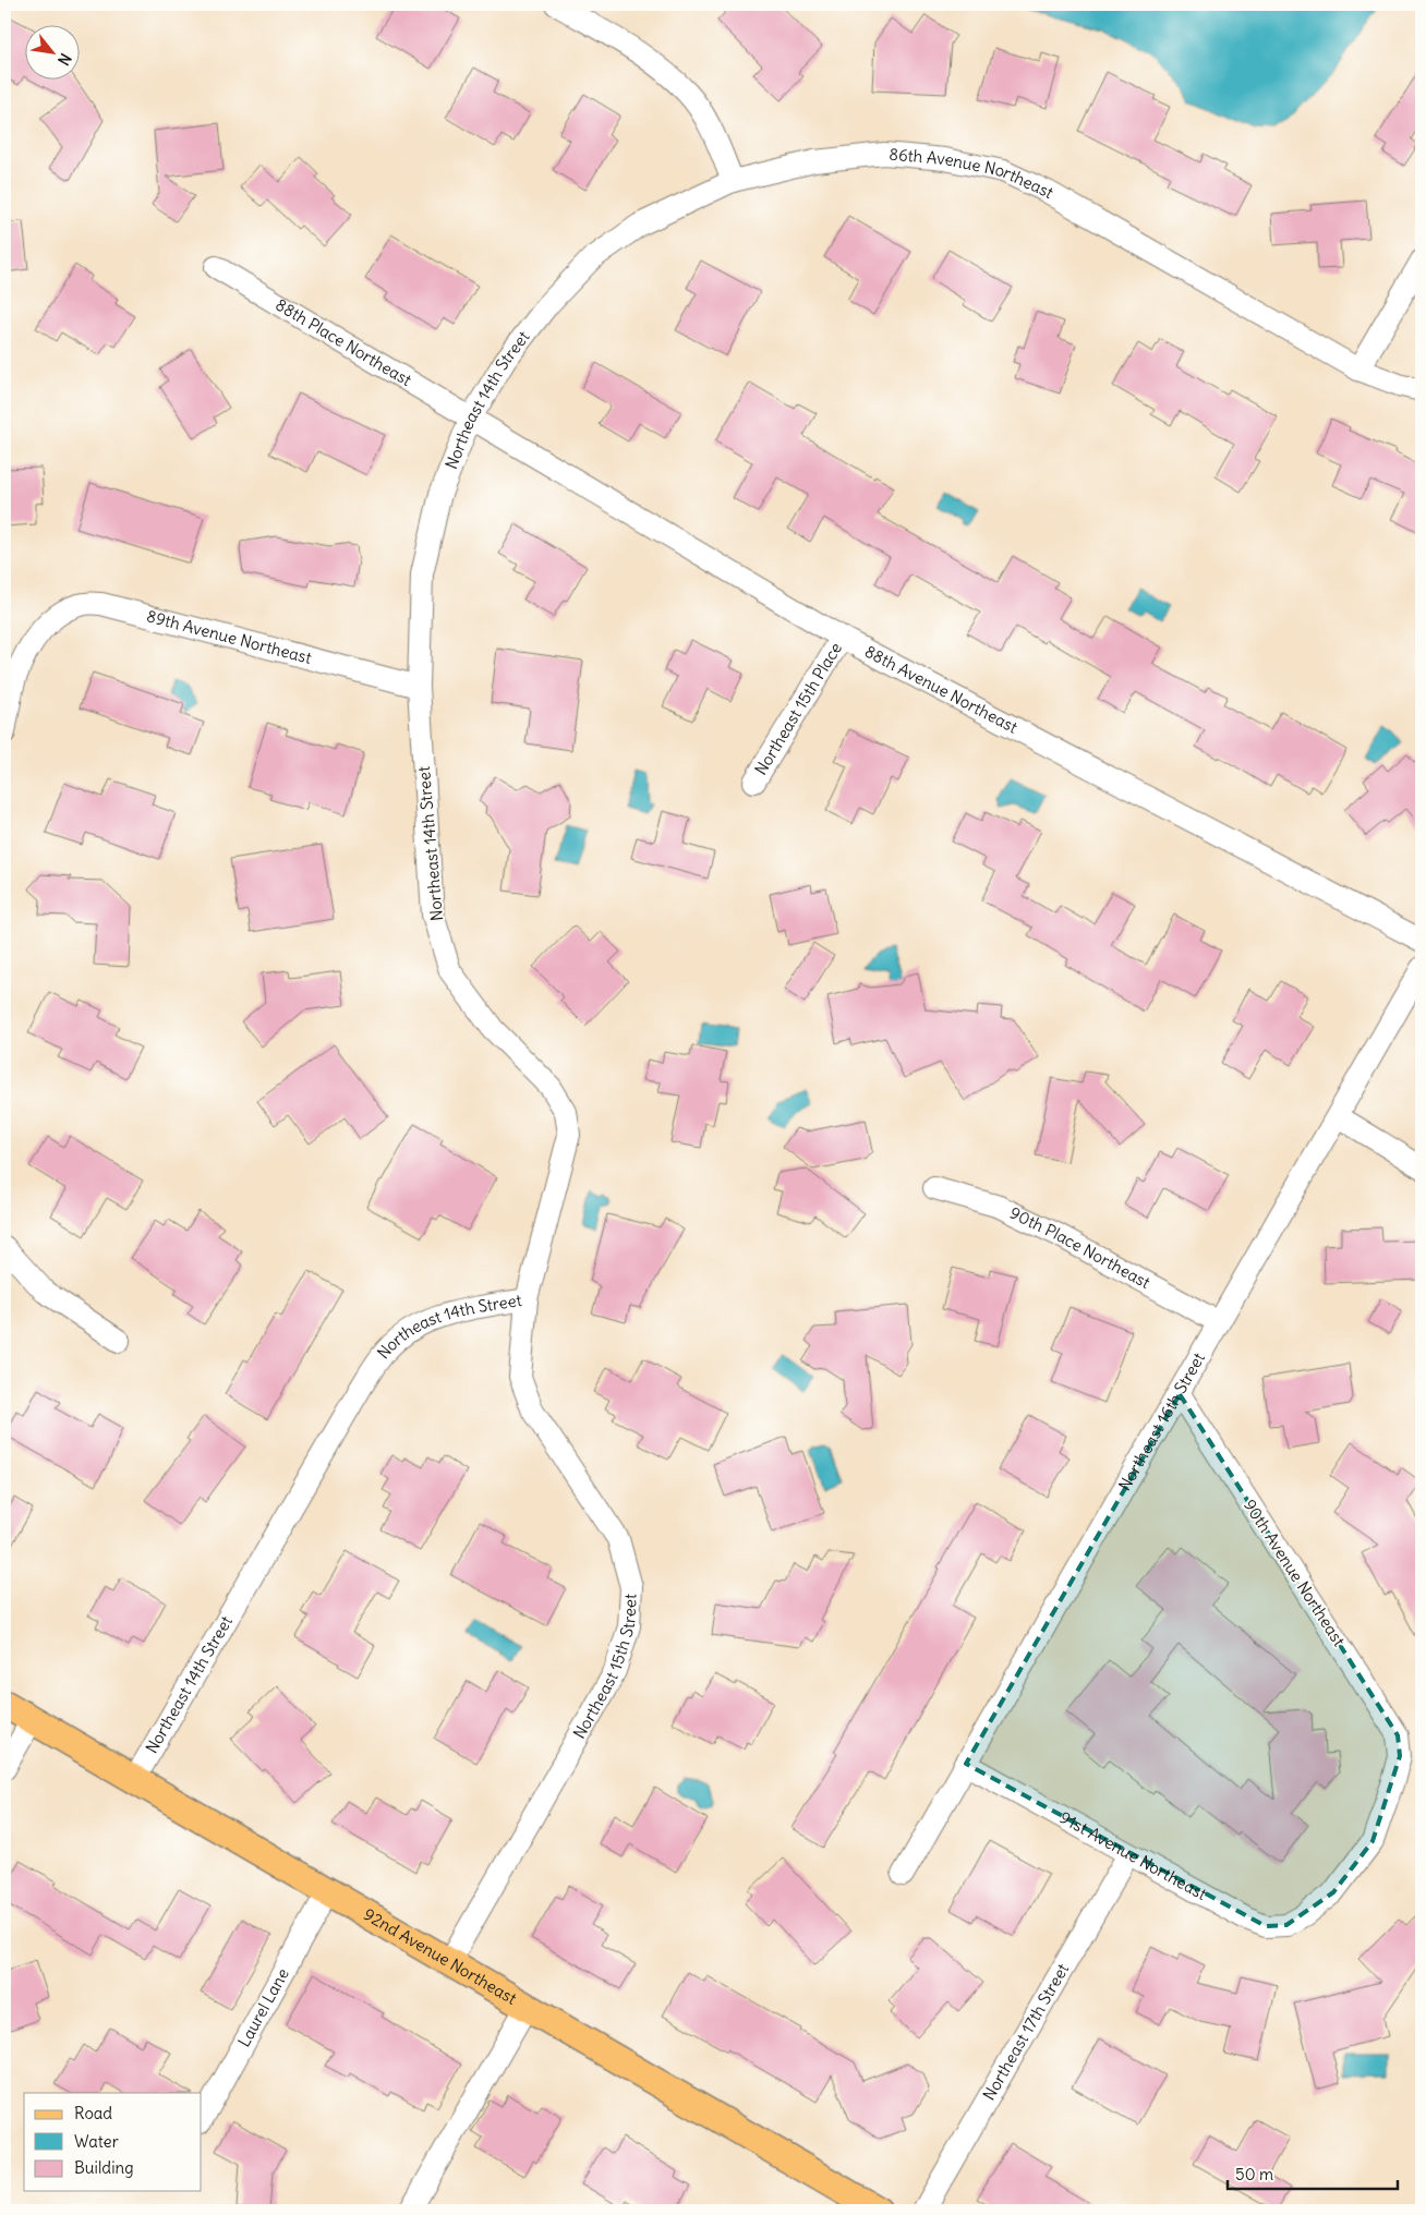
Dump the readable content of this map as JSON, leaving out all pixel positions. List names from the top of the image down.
{
  "streets": {
    "main road": ["92nd Avenue Northeast"],
    "street": [
      "86th Avenue Northeast",
      "88th Place Northeast",
      "Northeast 14th Street",
      "89th Avenue Northeast",
      "88th Avenue Northeast",
      "Northeast 15th Place",
      "90th Place Northeast",
      "Northeast 16th Street",
      "90th Avenue Northeast",
      "Northeast 15th Street",
      "91st Avenue Northeast",
      "Laurel Lane",
      "Northeast 17th Street"
    ]
  },
  "crossings": [
    ["86th Avenue Northeast", "Northeast 14th Street"],
    ["88th Place Northeast", "Northeast 14th Street"],
    ["88th Place Northeast", "88th Avenue Northeast"],
    ["Northeast 14th Street", "89th Avenue Northeast"],
    ["Northeast 14th Street", "88th Avenue Northeast"],
    ["Northeast 14th Street", "Northeast 15th Street"],
    ["Northeast 14th Street", "92nd Avenue Northeast"],
    ["88th Avenue Northeast", "Northeast 15th Place"],
    ["90th Place Northeast", "Northeast 16th Street"],
    ["Northeast 16th Street", "90th Avenue Northeast"],
    ["Northeast 16th Street", "91st Avenue Northeast"],
    ["90th Avenue Northeast", "91st Avenue Northeast"],
    ["Northeast 15th Street", "92nd Avenue Northeast"],
    ["91st Avenue Northeast", "Northeast 17th Street"],
    ["92nd Avenue Northeast", "Laurel Lane"]
  ],
  "legend": ["Road", "Water", "Building"],
  "scale_bar": "50 m",
  "north": "bottom right"
}
